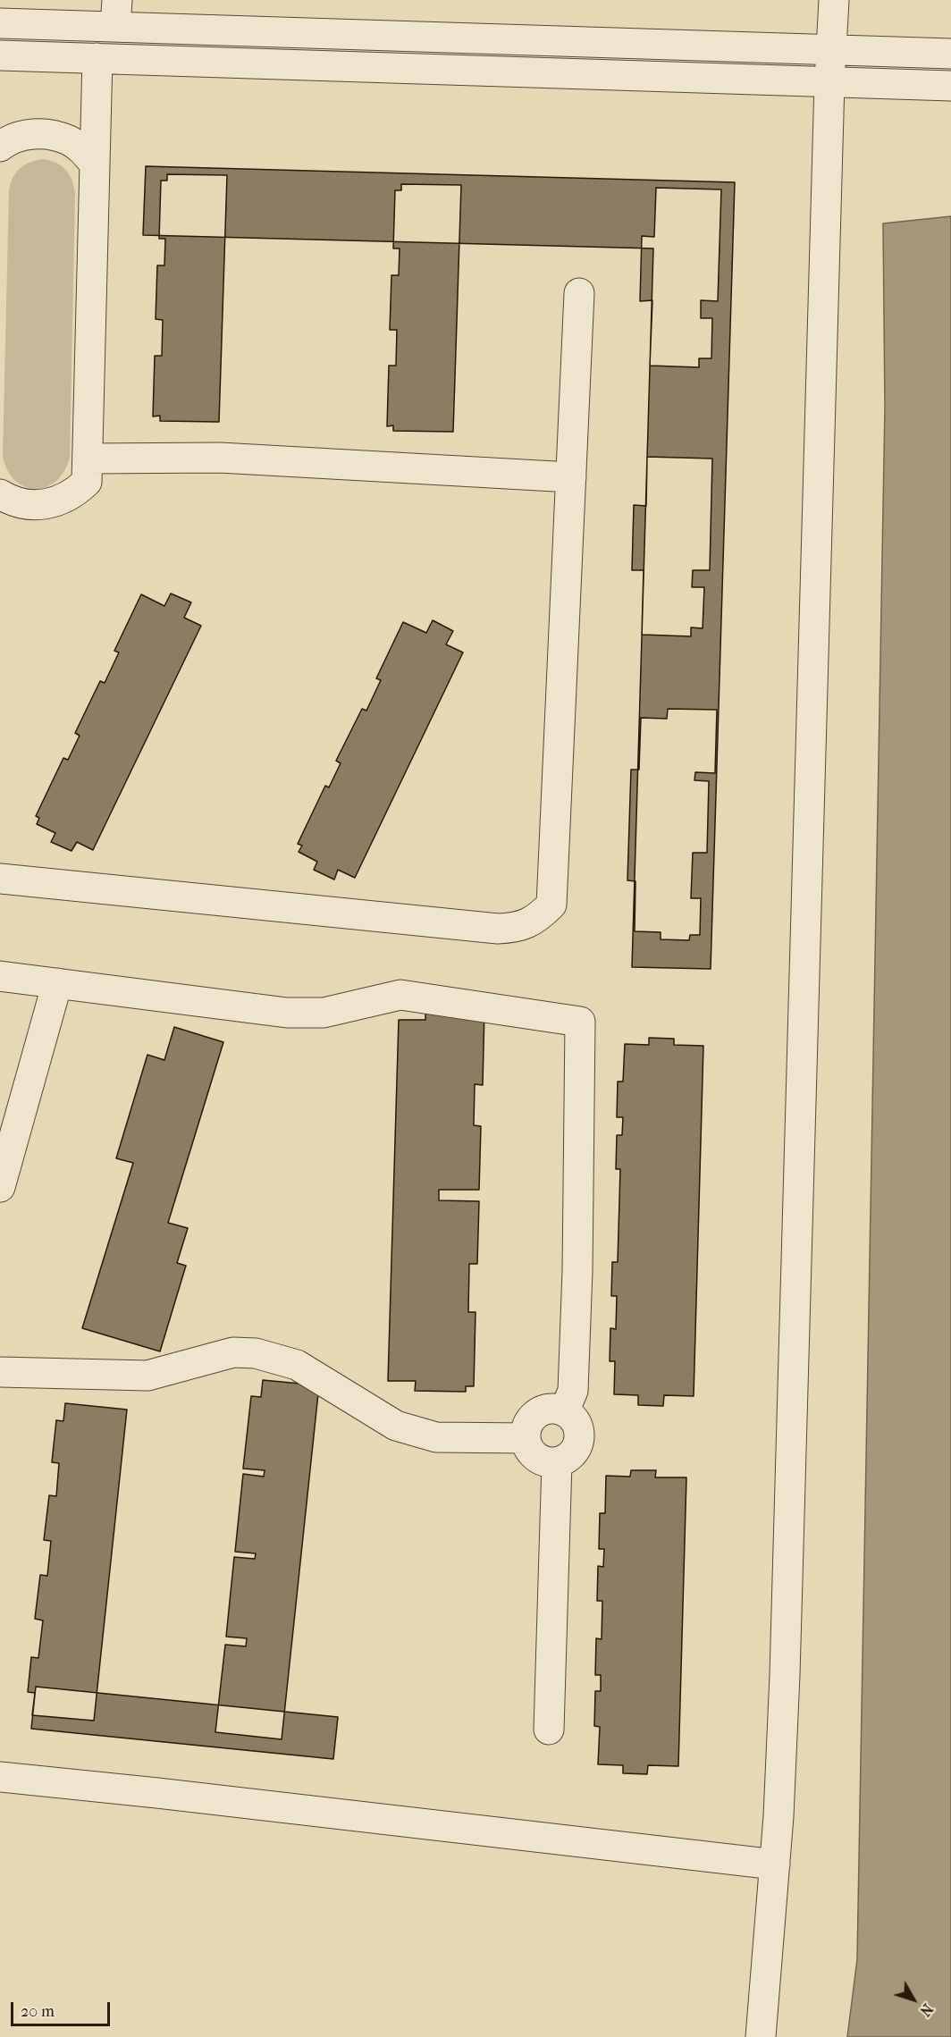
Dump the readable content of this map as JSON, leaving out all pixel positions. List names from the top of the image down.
{
  "scale_bar": "20 m",
  "north": "bottom right"
}
